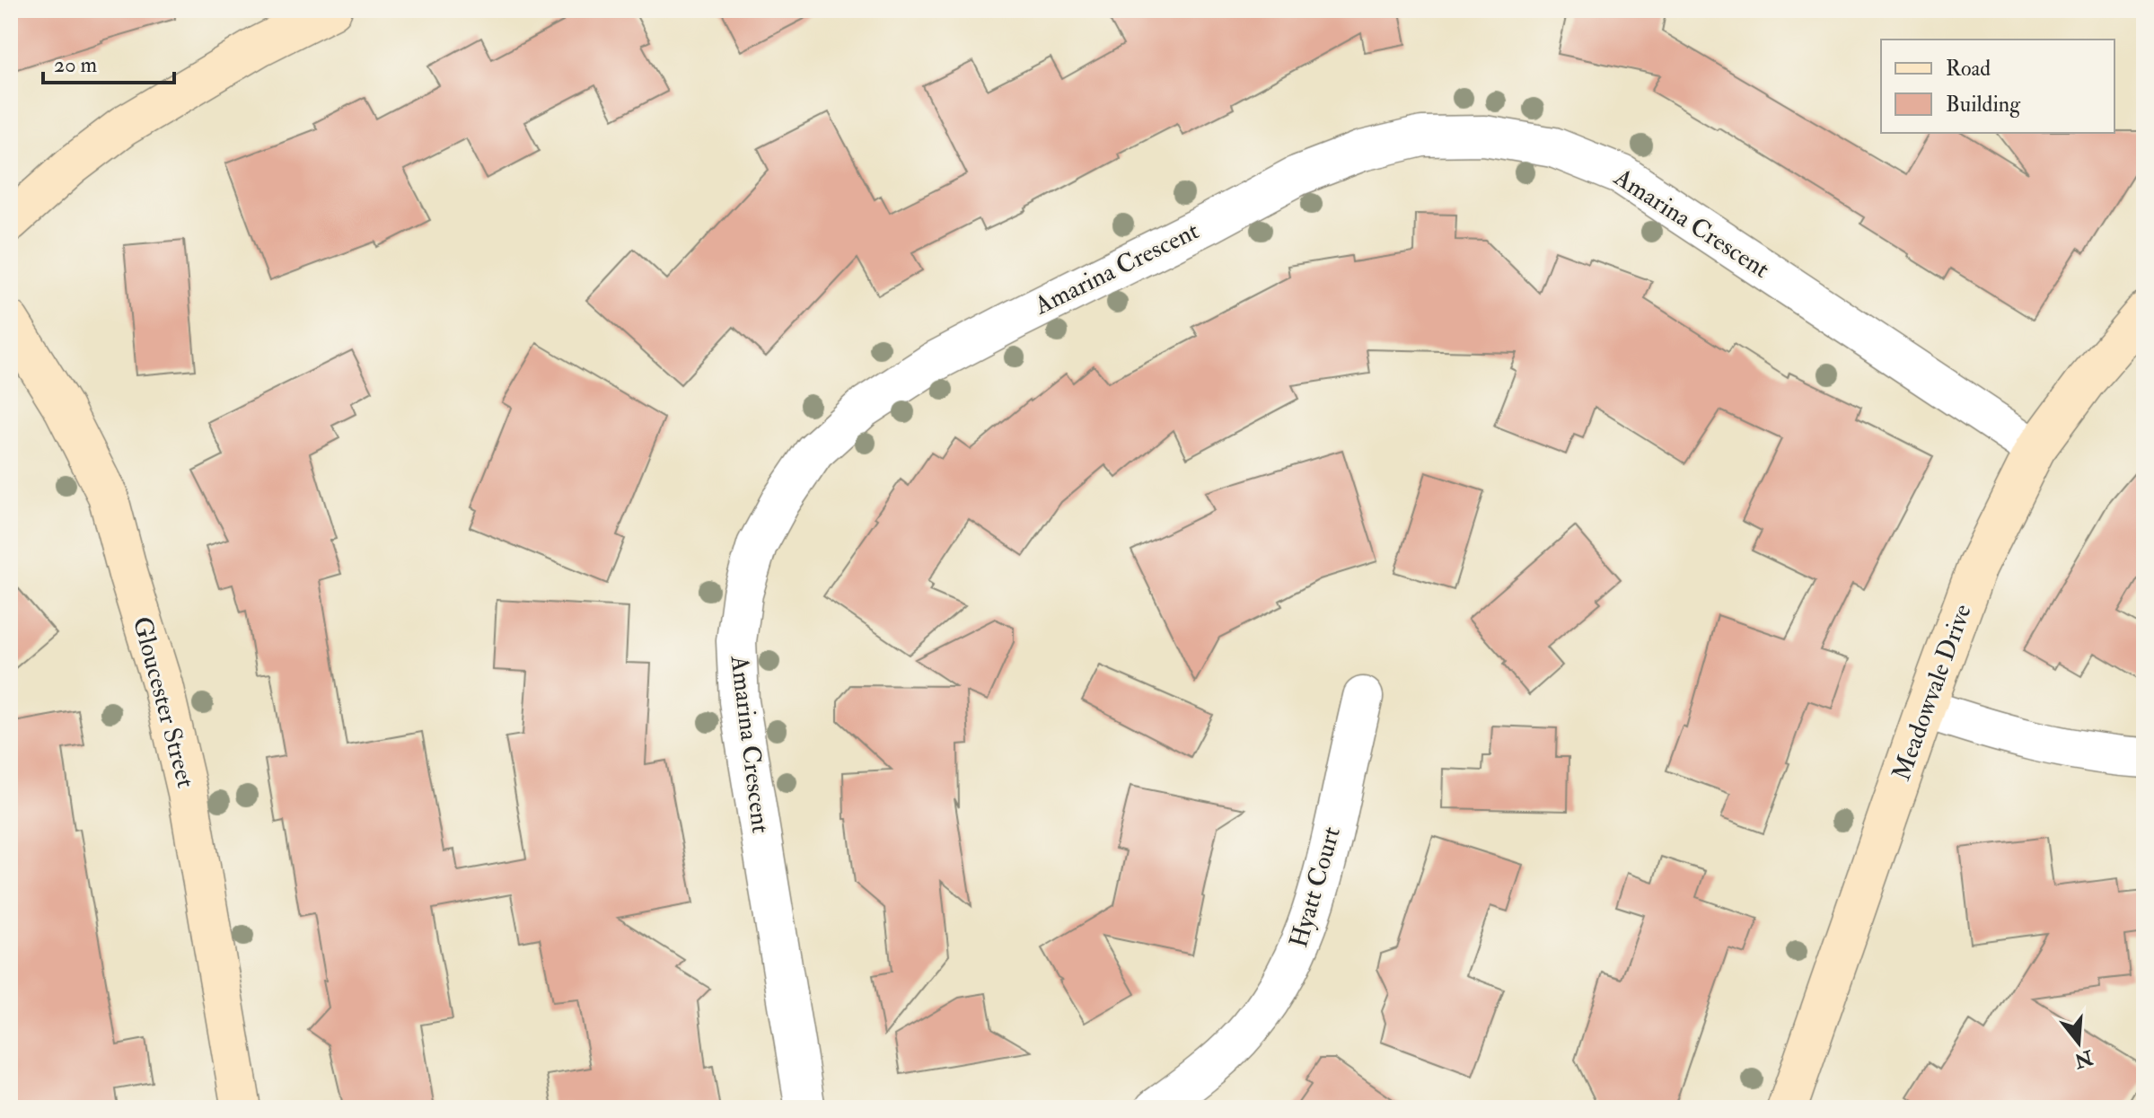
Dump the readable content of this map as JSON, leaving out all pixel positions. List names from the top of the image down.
{
  "streets": {
    "street": [
      "Amarina Crescent",
      "Meadowvale Drive",
      "Gloucester Street",
      "Hyatt Court"
    ]
  },
  "crossings": [
    ["Amarina Crescent", "Meadowvale Drive"]
  ],
  "legend": ["Road", "Building"],
  "scale_bar": "20 m",
  "north": "bottom"
}
